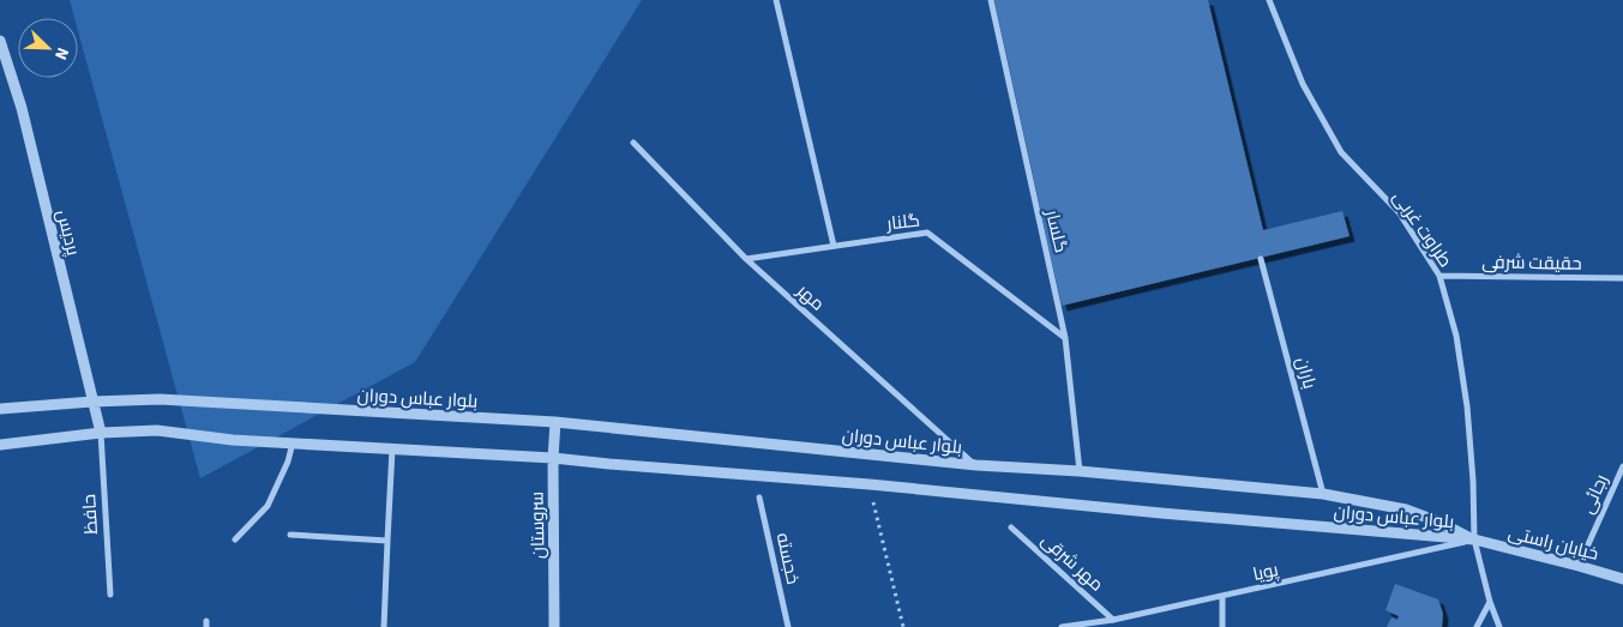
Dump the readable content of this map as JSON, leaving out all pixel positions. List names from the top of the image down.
{
  "streets": {
    "street": [
      "گلنار",
      "طراوت غربی",
      "گلسار",
      "پردیس",
      "حقیقت شرفی",
      "مهر",
      "باران",
      "بلوار عباس دوران",
      "رجائی",
      "حافظ",
      "سروستان",
      "خیابان راستی",
      "خجسته",
      "مهر شرقی",
      "پویا"
    ]
  },
  "crossings": [
    ["گلنار", "گلسار"],
    ["گلنار", "مهر"],
    ["طراوت غربی", "حقیقت شرفی"],
    ["طراوت غربی", "بلوار عباس دوران"],
    ["طراوت غربی", "خیابان راستی"],
    ["طراوت غربی", "پویا"],
    ["گلسار", "بلوار عباس دوران"],
    ["پردیس", "بلوار عباس دوران"],
    ["پردیس", "حافظ"],
    ["مهر", "بلوار عباس دوران"],
    ["باران", "بلوار عباس دوران"],
    ["بلوار عباس دوران", "حافظ"],
    ["بلوار عباس دوران", "سروستان"],
    ["بلوار عباس دوران", "خیابان راستی"],
    ["بلوار عباس دوران", "پویا"],
    ["رجائی", "خیابان راستی"],
    ["خیابان راستی", "پویا"],
    ["مهر شرقی", "پویا"]
  ],
  "north": "bottom right"
}
